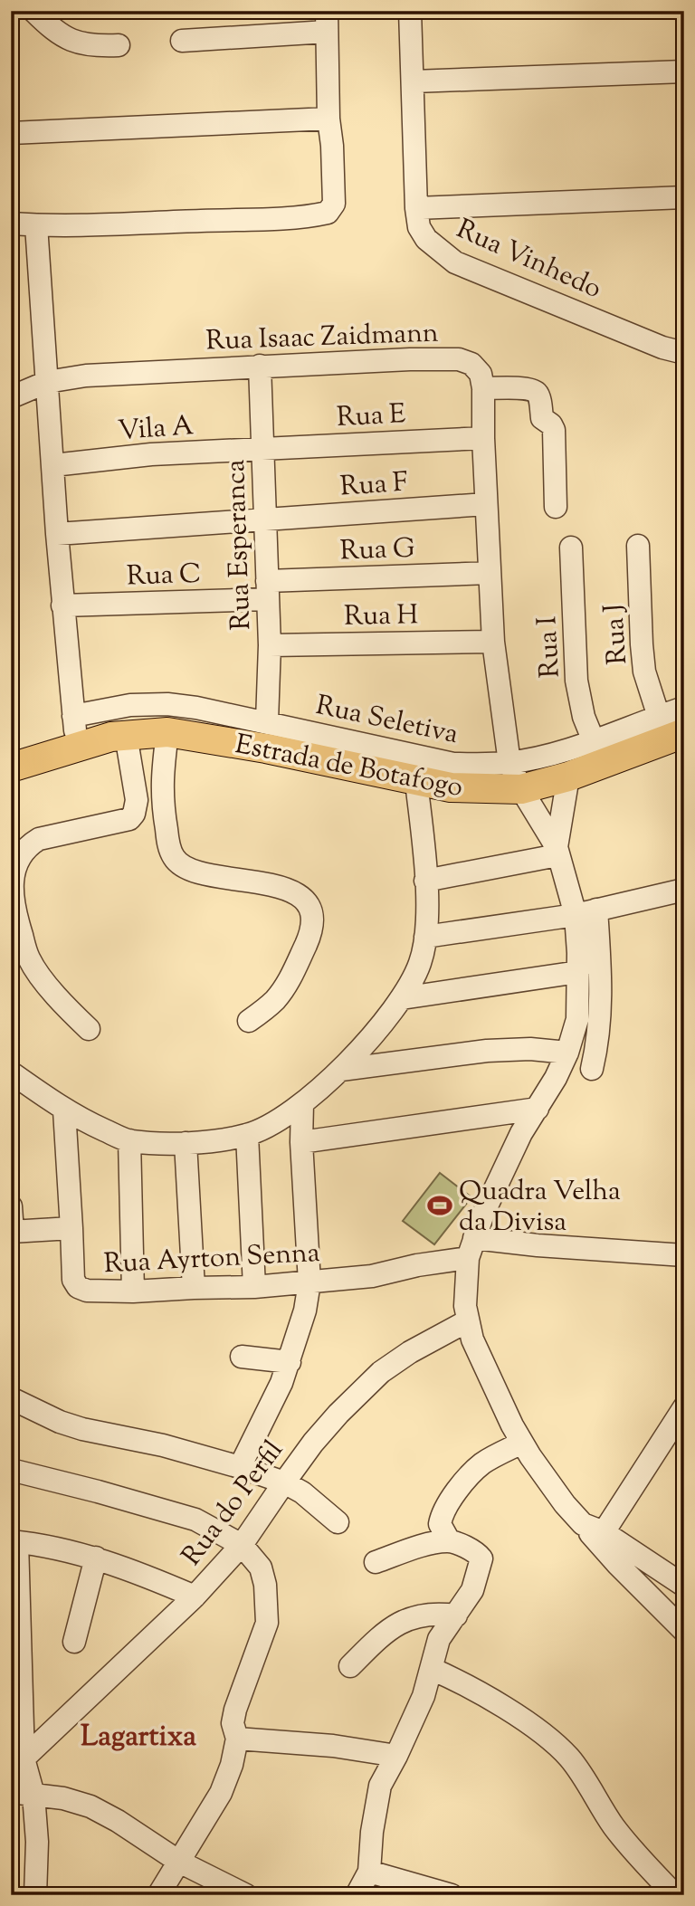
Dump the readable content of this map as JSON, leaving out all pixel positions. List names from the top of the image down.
{
  "streets": {
    "main road": ["Estrada de Botafogo"],
    "street": [
      "Rua Vinhedo",
      "Rua Isaac Zaidmann",
      "Rua E",
      "Vila A",
      "Rua F",
      "Rua Esperanca",
      "Rua G",
      "Rua C",
      "Rua H",
      "Rua J",
      "Rua I",
      "Rua Seletiva",
      "Rua Ayrton Senna",
      "Rua do Perfil"
    ]
  },
  "crossings": [
    ["Rua Isaac Zaidmann", "Rua Esperanca"],
    ["Rua E", "Vila A"],
    ["Rua E", "Rua Esperanca"],
    ["Vila A", "Rua Esperanca"],
    ["Rua F", "Rua Esperanca"],
    ["Rua Esperanca", "Rua G"],
    ["Rua Esperanca", "Rua C"],
    ["Rua Esperanca", "Rua H"],
    ["Rua Esperanca", "Rua Seletiva"],
    ["Rua G", "Rua C"],
    ["Rua J", "Rua Seletiva"],
    ["Rua I", "Rua Seletiva"]
  ],
  "districts": ["Lagartixa"],
  "places": {
    "sports": ["Quadra Velha da Divisa"]
  }
}
